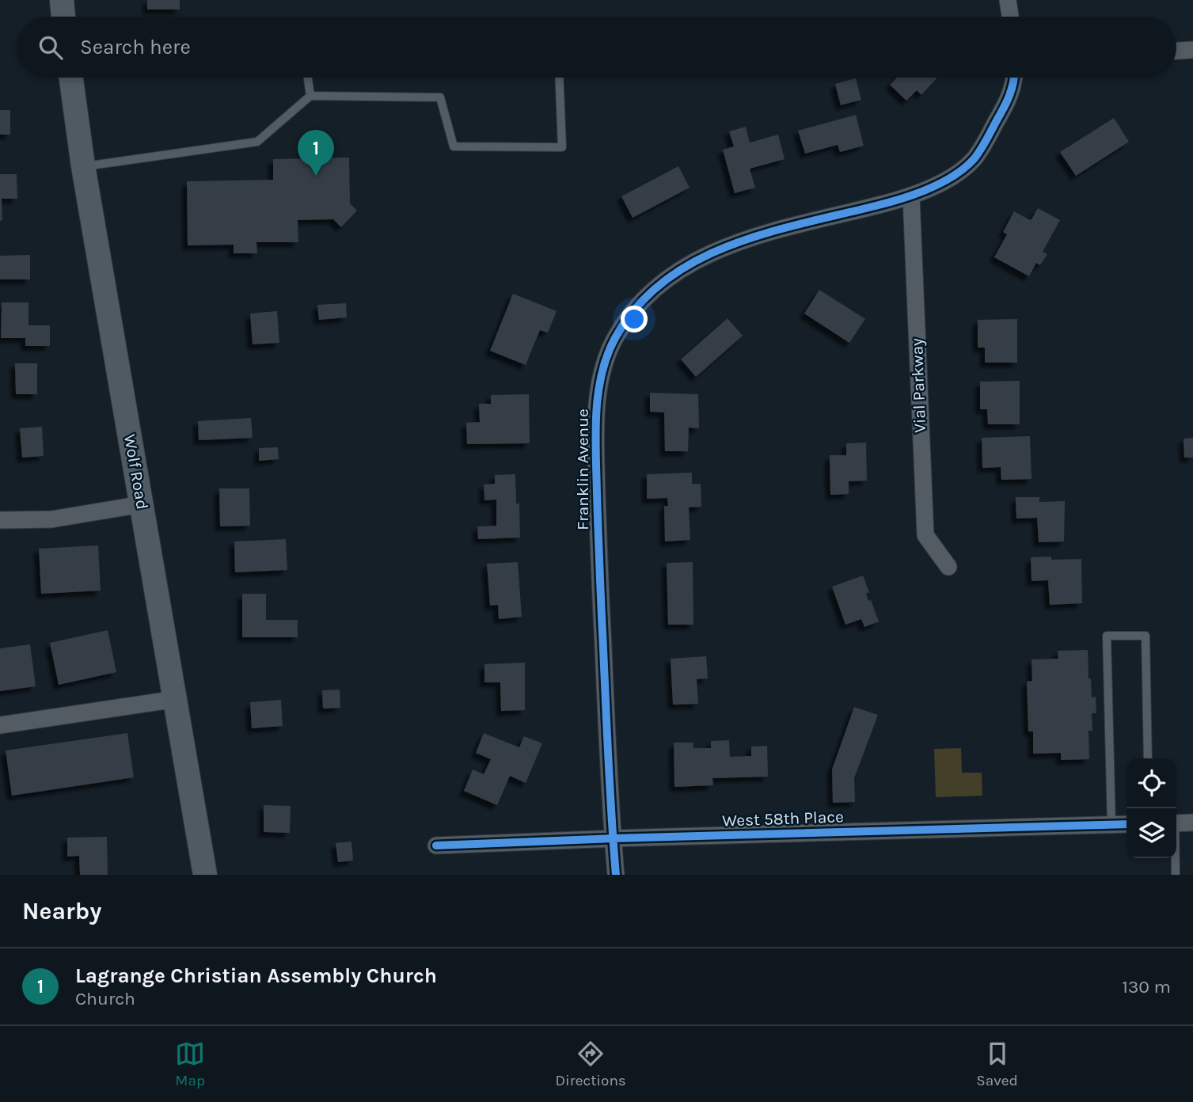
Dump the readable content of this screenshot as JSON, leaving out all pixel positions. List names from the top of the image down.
{
  "streets": {
    "main road": ["Wolf Road"],
    "street": ["Vial Parkway", "Franklin Avenue", "West 58th Place"]
  },
  "crossings": [
    ["Vial Parkway", "Franklin Avenue"],
    ["Franklin Avenue", "West 58th Place"]
  ],
  "page": {
    "search": "Search here",
    "pins": "1",
    "heading": "Nearby",
    "list": [
      {
        "mark": "1",
        "name": "Lagrange Christian Assembly Church",
        "note": "Church",
        "value": "130 m"
      }
    ],
    "nav": ["Map", "Directions", "Saved"]
  }
}
